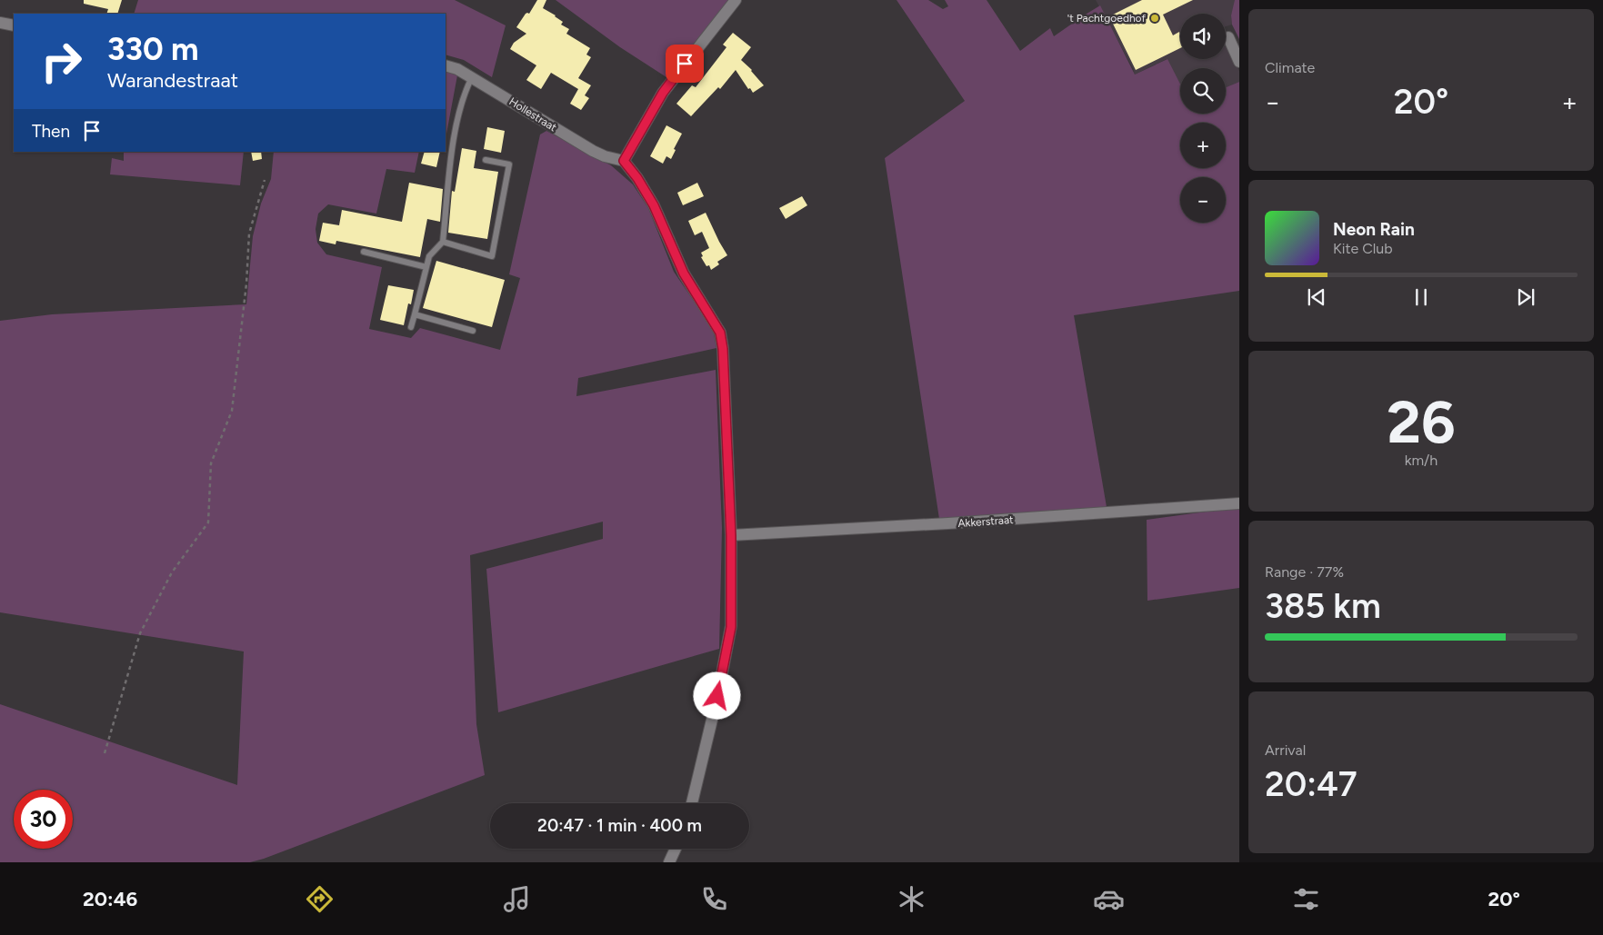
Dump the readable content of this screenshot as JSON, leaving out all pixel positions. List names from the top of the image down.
{
  "streets": {
    "street": ["Hollestraat", "Akkerstraat"]
  },
  "places": ["'t Pachtgoedhof"],
  "page": {
    "tile": [
      "Climate",
      ["26", "km/h"],
      ["Range · 77%", "385 km"],
      ["Arrival", "20:47"]
    ],
    "map_buttons": ["+", "−"],
    "turn": ["330 m", "Warandestraat"],
    "heat": ["−", "20°", "+"],
    "then": "Then",
    "song": ["Neon Rain", "Kite Club"],
    "limit": "30",
    "trip": "20:47 · 1 min · 400 m",
    "tabs": ["20:46", "20°"]
  }
}
